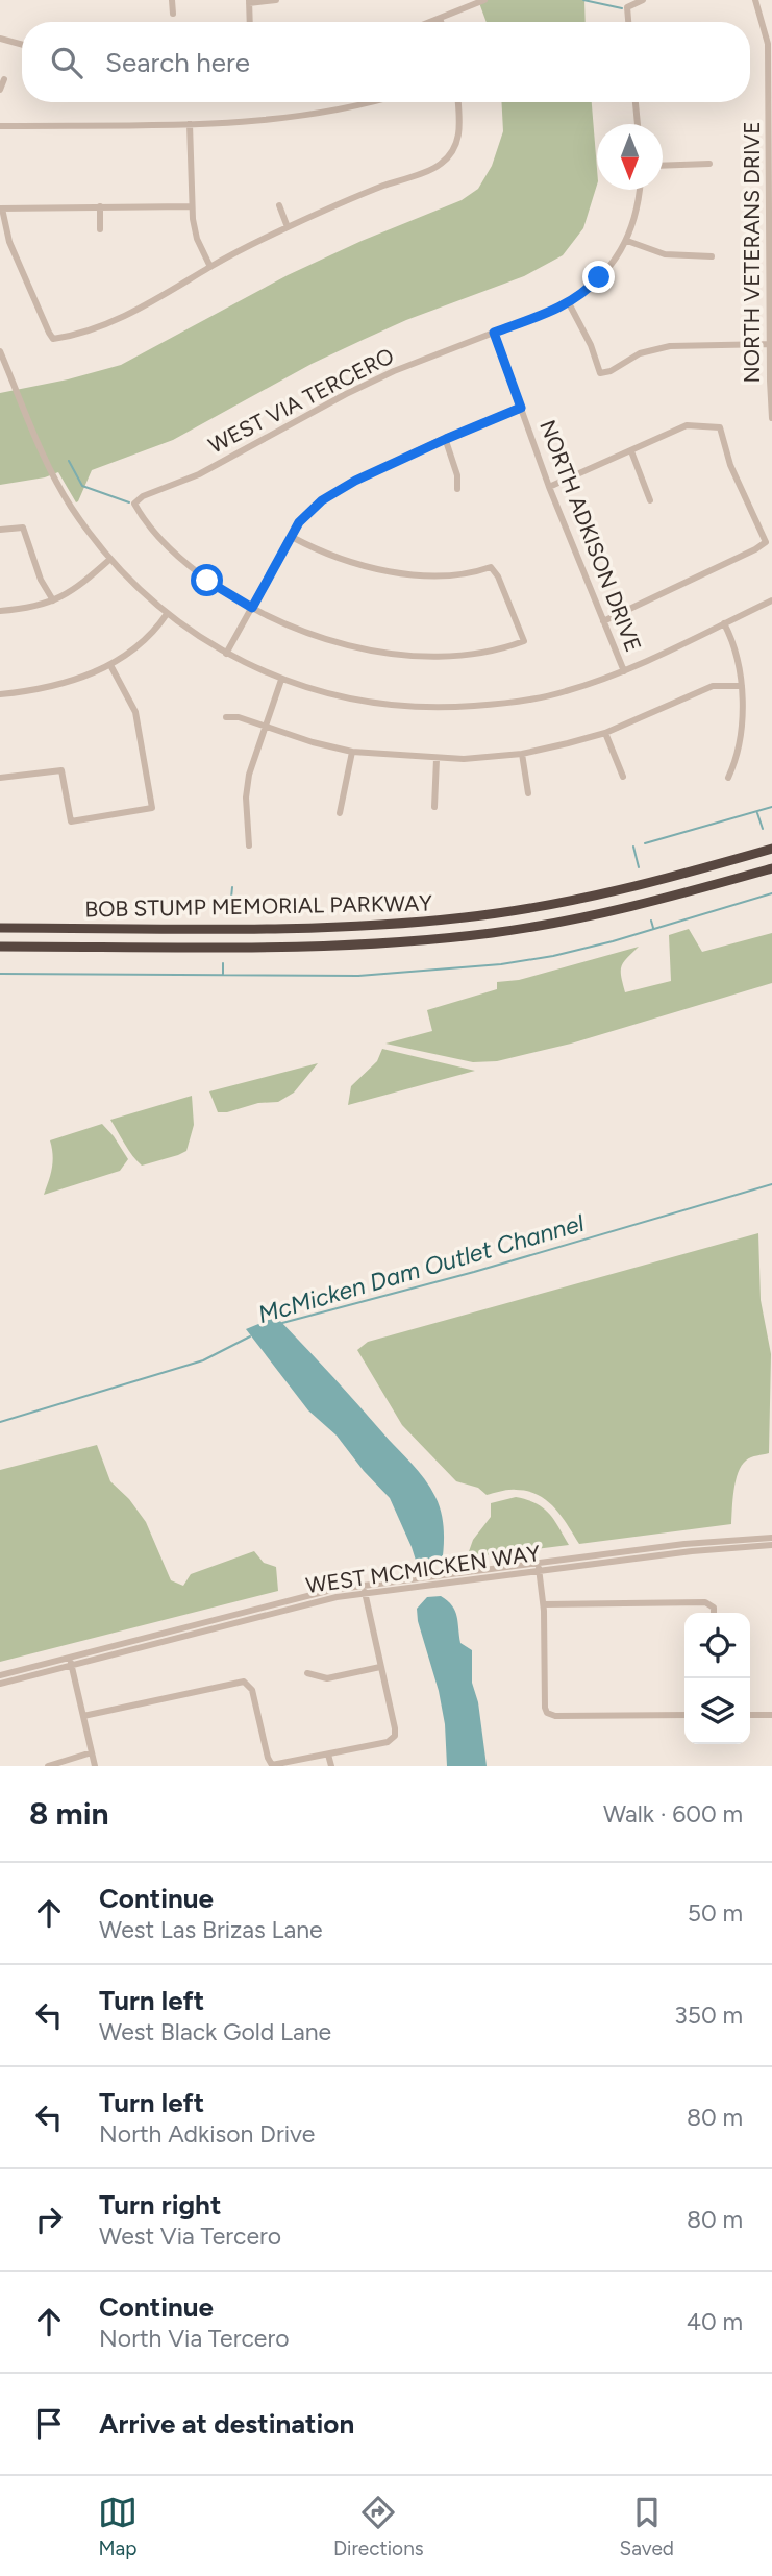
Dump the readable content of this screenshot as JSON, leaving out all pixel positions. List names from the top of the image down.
{
  "streets": {
    "highway": ["BOB STUMP MEMORIAL PARKWAY"],
    "street": [
      "NORTH VETERANS DRIVE",
      "WEST VIA TERCERO",
      "NORTH ADKISON DRIVE",
      "WEST MCMICKEN WAY"
    ]
  },
  "crossings": [
    ["WEST VIA TERCERO", "NORTH ADKISON DRIVE"]
  ],
  "water": ["McMicken Dam Outlet Channel"],
  "north": "bottom",
  "page": {
    "search": "Search here",
    "heading": ["8 min", "Walk · 600 m"],
    "list": [
      ["Continue", "West Las Brizas Lane", "50 m"],
      ["Turn left", "West Black Gold Lane", "350 m"],
      ["Turn left", "North Adkison Drive", "80 m"],
      ["Turn right", "West Via Tercero", "80 m"],
      ["Continue", "North Via Tercero", "40 m"],
      "Arrive at destination"
    ],
    "nav": ["Map", "Directions", "Saved"]
  }
}
